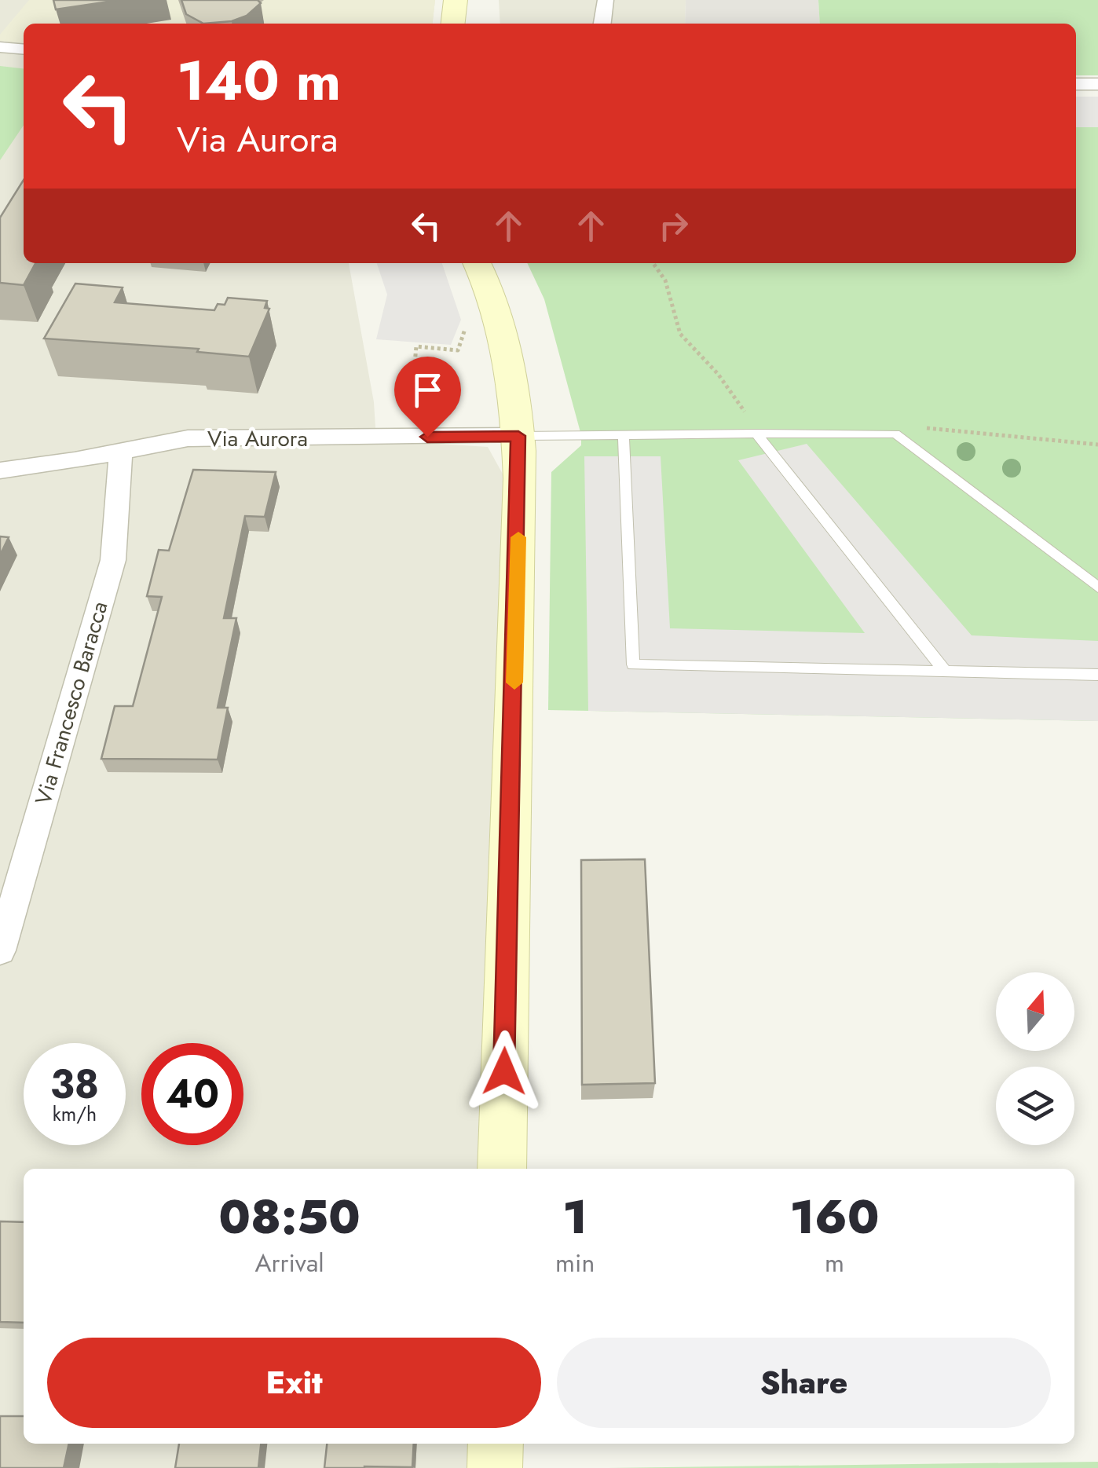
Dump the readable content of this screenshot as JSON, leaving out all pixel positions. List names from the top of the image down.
{
  "streets": {
    "street": ["Via Aurora", "Via Francesco Baracca"]
  },
  "crossings": [
    ["Via Aurora", "Via Francesco Baracca"]
  ],
  "north": "top",
  "page": {
    "turn": ["140 m", "Via Aurora"],
    "speed": "38 km/h",
    "limit": "40",
    "eta": [
      "08:50",
      "Arrival",
      "1",
      "min",
      "160",
      "m"
    ],
    "buttons": ["Exit", "Share"]
  }
}
